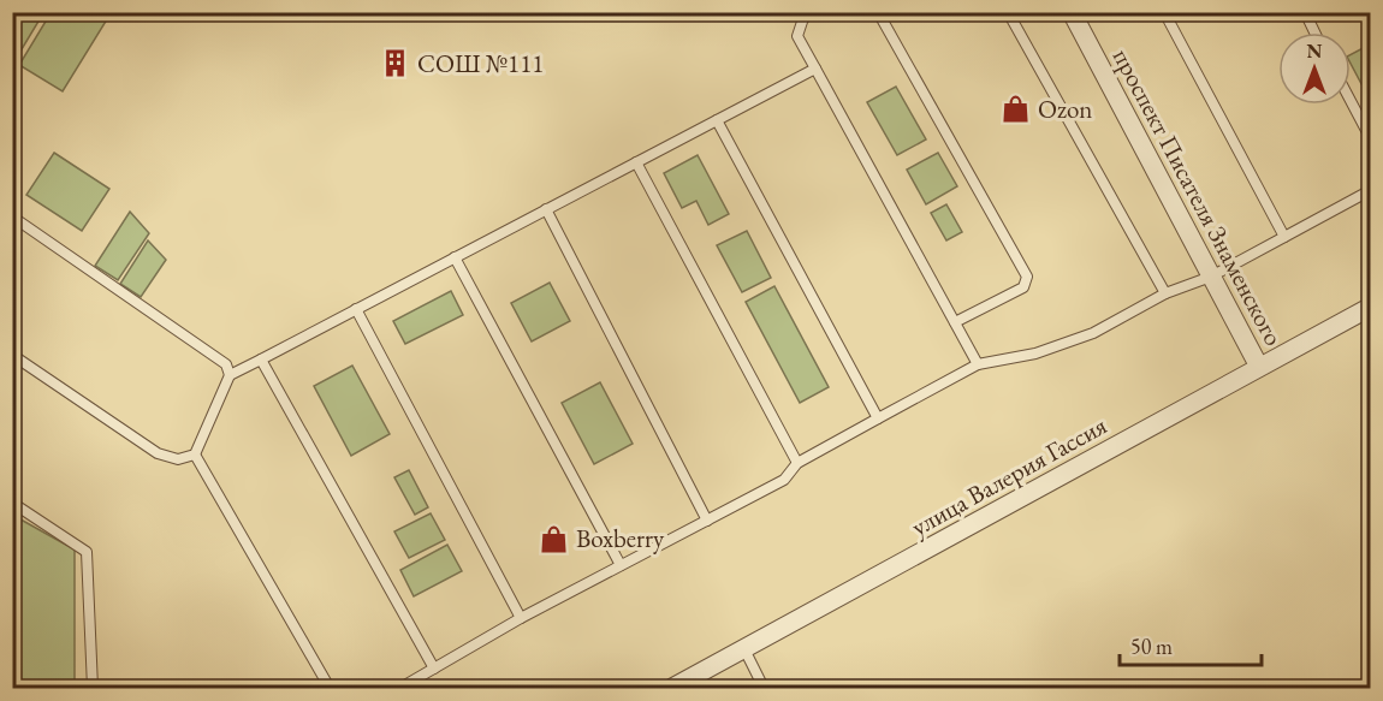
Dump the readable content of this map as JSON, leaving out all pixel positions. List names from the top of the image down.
{
  "streets": {
    "street": ["проспект Писателя Знаменского", "улица Валерия Гассия"]
  },
  "crossings": [
    ["проспект Писателя Знаменского", "улица Валерия Гассия"]
  ],
  "places": {
    "building": ["СОШ №111"],
    "shop": ["Ozon", "Boxberry"]
  },
  "scale_bar": "50 m",
  "north": "top"
}
